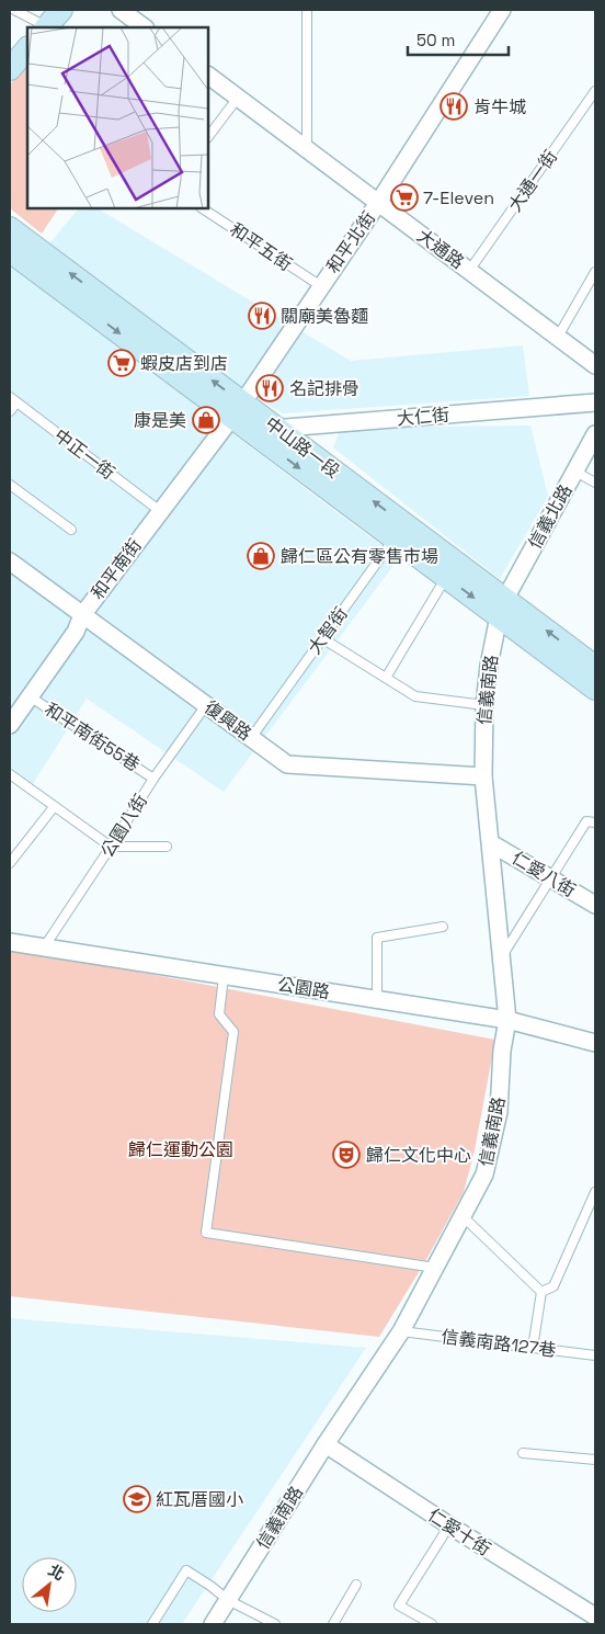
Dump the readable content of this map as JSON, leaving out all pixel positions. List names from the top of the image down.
{
  "streets": {
    "main road": ["中山路一段"],
    "street": [
      "和平北街",
      "大通路",
      "大仁街",
      "信義北路",
      "和平南街",
      "信義南路",
      "復興路",
      "仁愛八街",
      "公園路",
      "仁愛十街"
    ],
    "lane": [
      "大通一街",
      "和平五街",
      "中正一街",
      "大智街",
      "和平南街55巷",
      "公園八街",
      "信義南路127巷"
    ]
  },
  "crossings": [
    ["大通一街", "大通路"],
    ["和平北街", "和平五街"],
    ["和平北街", "大通路"],
    ["和平北街", "中山路一段"],
    ["和平北街", "和平南街"],
    ["大仁街", "中山路一段"],
    ["中山路一段", "信義北路"],
    ["中山路一段", "和平南街"],
    ["中山路一段", "大智街"],
    ["中山路一段", "信義南路"],
    ["中正一街", "和平南街"],
    ["信義北路", "信義南路"],
    ["和平南街", "復興路"],
    ["和平南街", "和平南街55巷"],
    ["大智街", "復興路"],
    ["信義南路", "復興路"],
    ["信義南路", "仁愛八街"],
    ["信義南路", "公園路"],
    ["信義南路", "信義南路127巷"],
    ["信義南路", "仁愛十街"],
    ["復興路", "公園八街"],
    ["和平南街55巷", "公園八街"],
    ["公園八街", "公園路"]
  ],
  "parks": ["歸仁運動公園"],
  "places": {
    "restaurant": ["肯牛城", "關廟美魯麵", "名記排骨"],
    "supermarket": ["7-Eleven", "蝦皮店到店"],
    "shop": ["康是美", "歸仁區公有零售市場"],
    "theatre": ["歸仁文化中心"],
    "school or university": ["紅瓦厝國小"]
  },
  "scale_bar": "50 m",
  "north": "top right"
}
